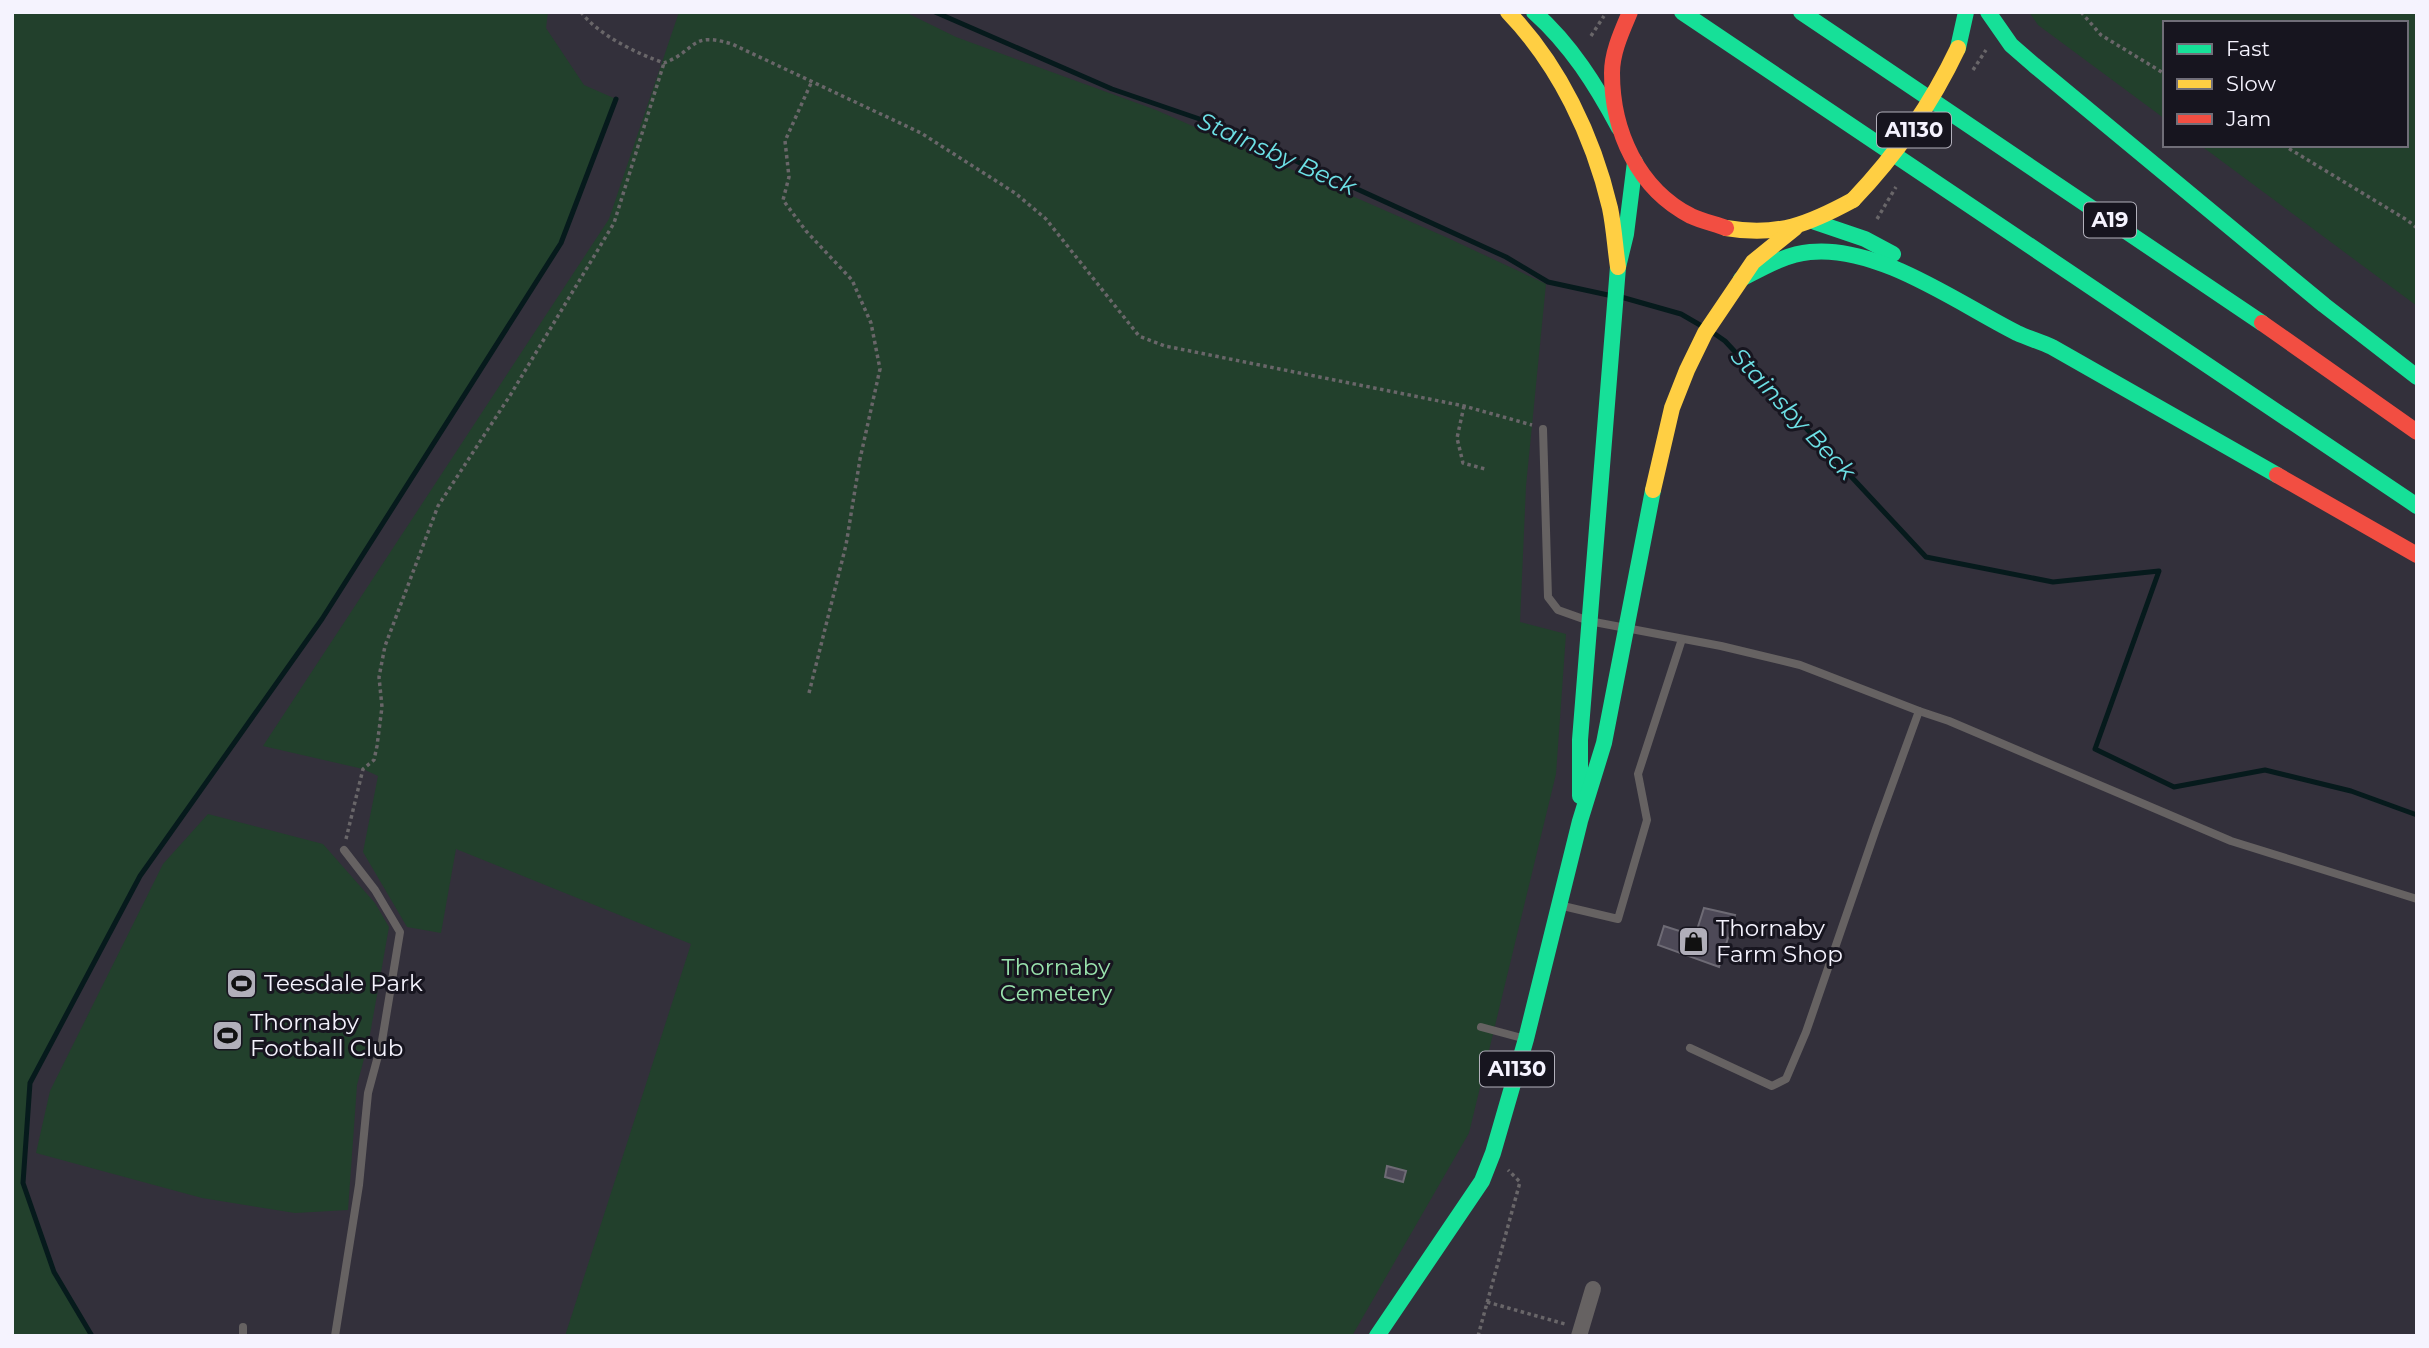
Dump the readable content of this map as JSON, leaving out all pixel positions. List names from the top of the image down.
{
  "streets": {
    "main road": ["A1130", "A19"]
  },
  "water": ["Stainsby Beck"],
  "parks": ["Thornaby Cemetery"],
  "places": {
    "shop": ["Thornaby Farm Shop"],
    "sports": ["Teesdale Park", "Thornaby Football Club"]
  },
  "legend": ["Fast", "Slow", "Jam"]
}
